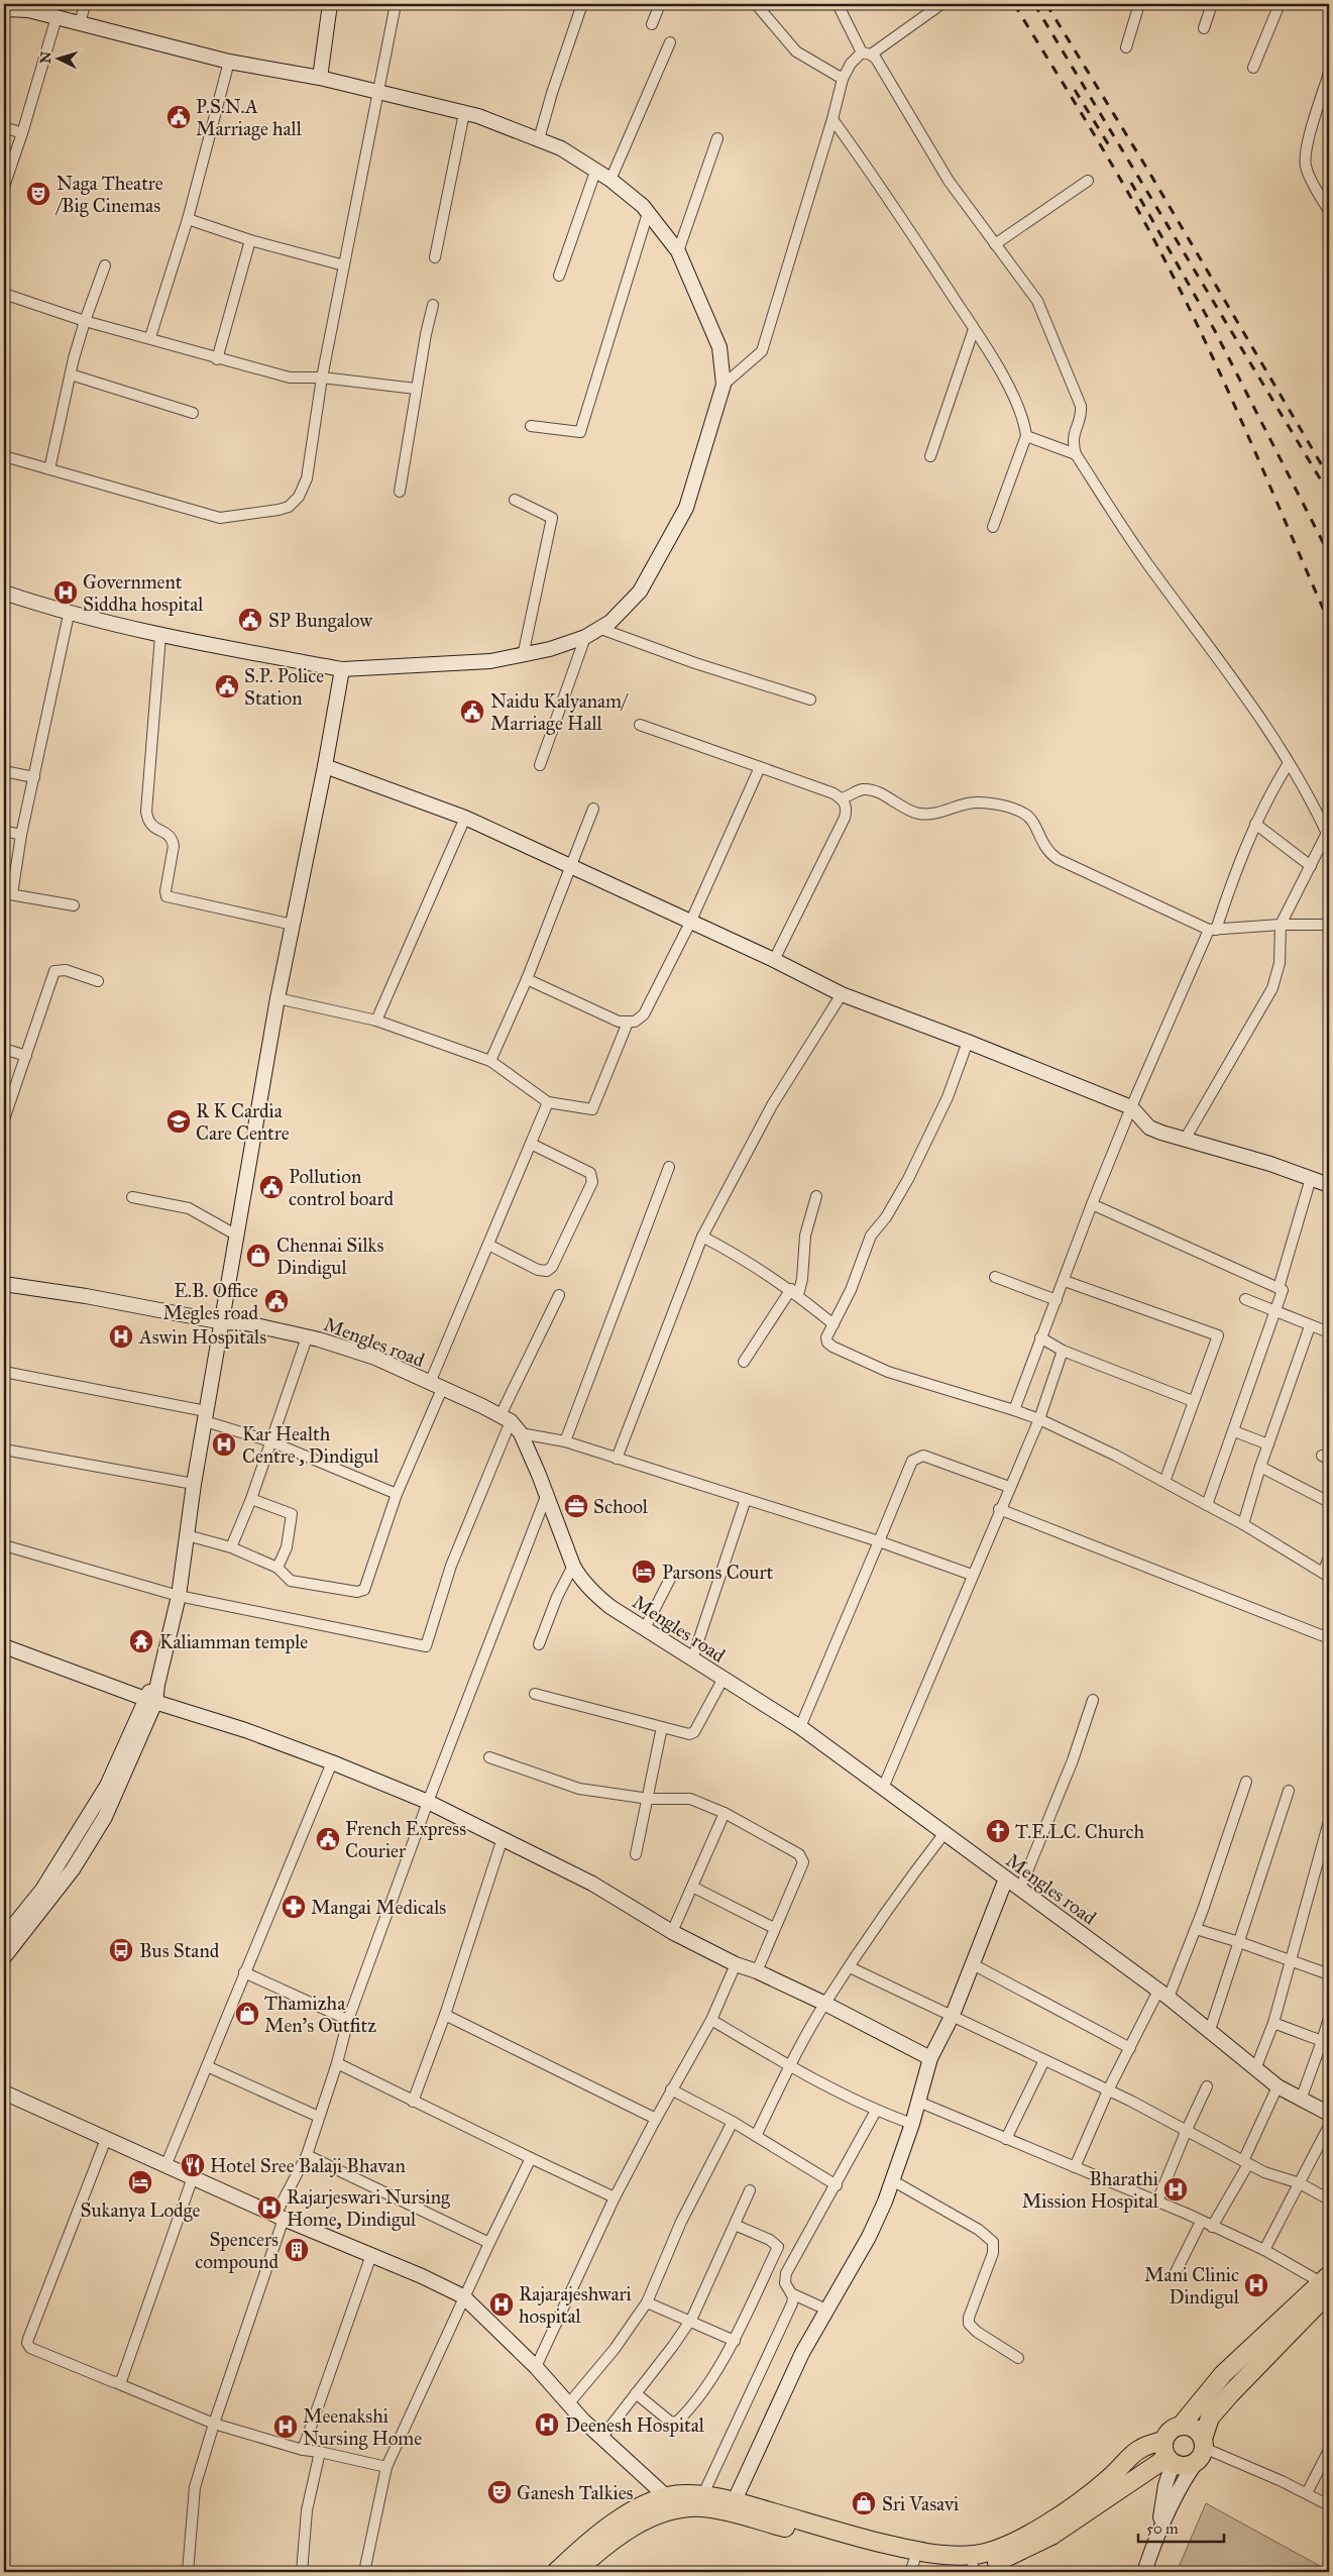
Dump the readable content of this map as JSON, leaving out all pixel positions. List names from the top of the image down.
{
  "streets": {
    "main road": ["Mengles road"]
  },
  "places": {
    "public building": [
      "P.S.N.A Marriage hall",
      "SP Bungalow",
      "S.P. Police Station",
      "Naidu Kalyanam/ Marriage Hall",
      "Pollution control board",
      "E.B. Office Megles road",
      "French Express Courier"
    ],
    "theatre": ["Naga Theatre /Big Cinemas", "Ganesh Talkies"],
    "hospital": [
      "Government Siddha hospital",
      "Aswin Hospitals",
      "Kar Health Centre , Dindigul",
      "Bharathi Mission Hospital",
      "Rajarjeswari Nursing Home, Dindigul",
      "Mani Clinic Dindigul",
      "Rajarajeshwari hospital",
      "Deenesh Hospital",
      "Meenakshi Nursing Home"
    ],
    "school or university": ["R K Cardia Care Centre"],
    "shop": ["Chennai Silks Dindigul", "Thamizha Men's Outfitz", "Sri Vasavi"],
    "office": ["School"],
    "hotel": ["Parsons Court", "Sukanya Lodge"],
    "temple": ["Kaliamman temple"],
    "church": ["T.E.LC. Church"],
    "pharmacy": ["Mangai Medicals"],
    "bus stop": ["Bus Stand"],
    "restaurant": ["Hotel Sree Balaji Bhavan"],
    "building": ["Spencers compound"]
  },
  "scale_bar": "50 m",
  "north": "left"
}
